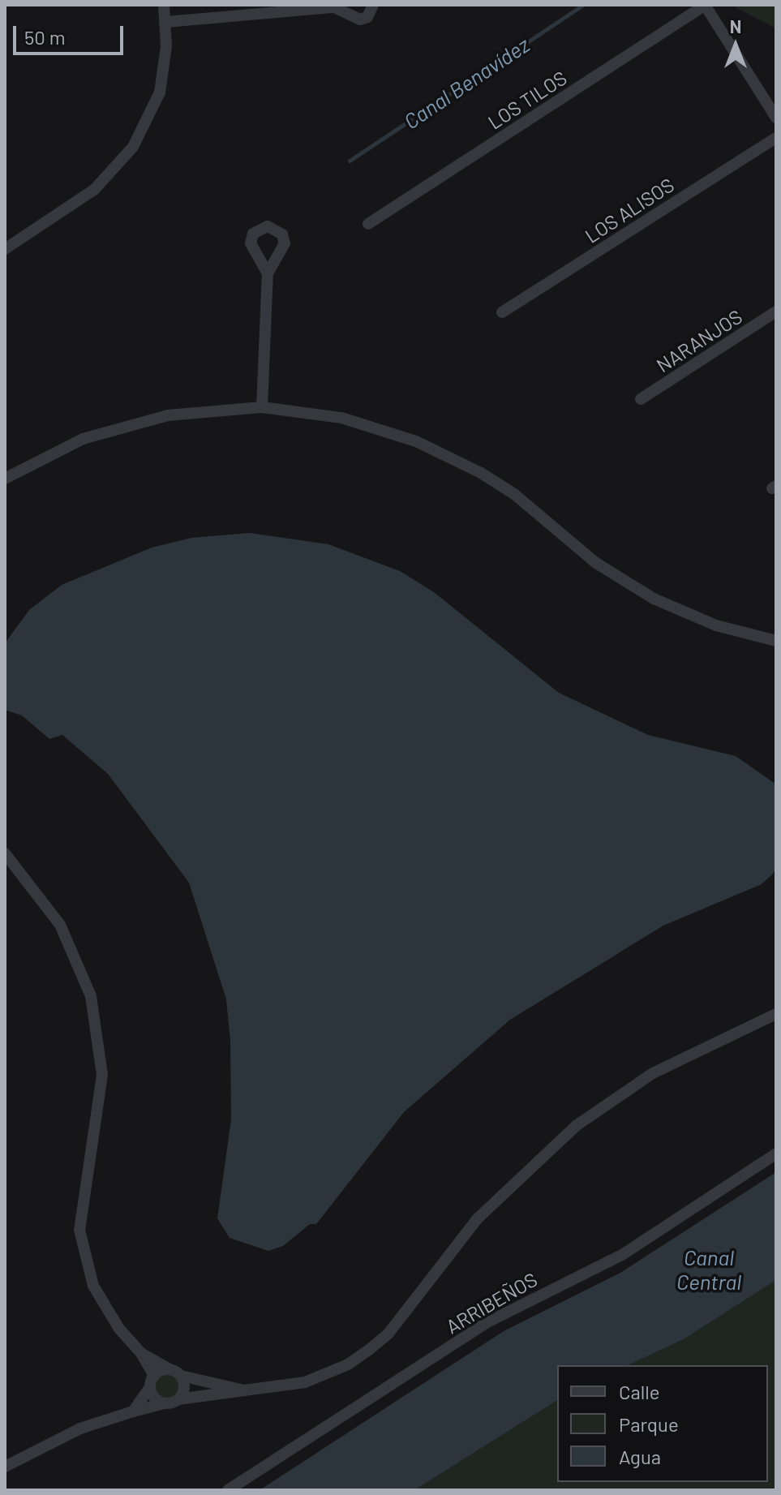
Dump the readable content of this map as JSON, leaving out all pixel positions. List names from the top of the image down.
{
  "streets": {
    "street": [
      "LOS TILOS",
      "LOS ALISOS",
      "NARANJOS",
      "ARRIBEÑOS"
    ]
  },
  "water": ["Canal Benavídez", "Canal Central"],
  "legend": ["Calle", "Parque", "Agua"],
  "scale_bar": "50 m",
  "north": "top"
}
